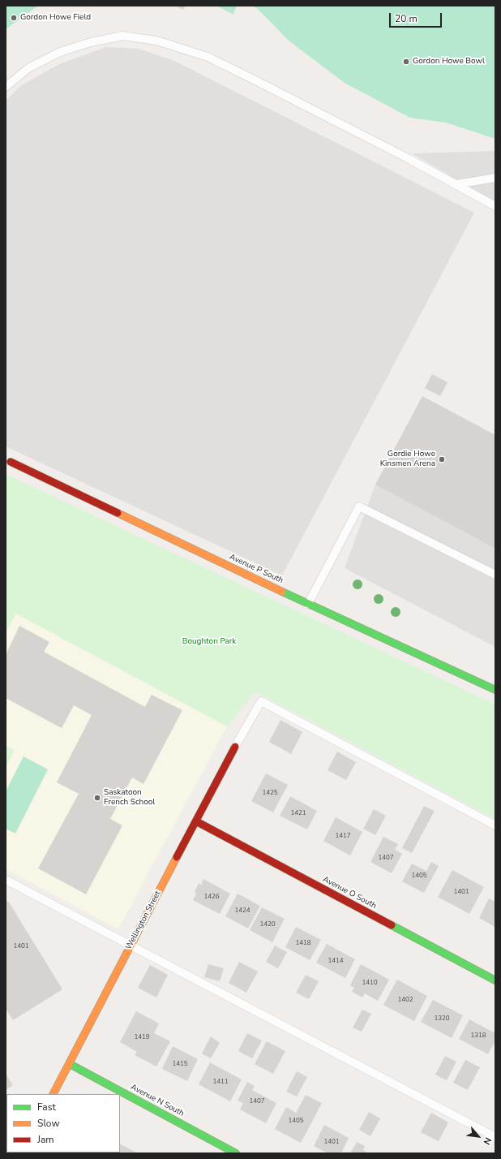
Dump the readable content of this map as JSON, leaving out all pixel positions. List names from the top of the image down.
{
  "streets": {
    "street": [
      "Avenue P South",
      "Avenue O South",
      "Wellington Street",
      "Avenue N South"
    ]
  },
  "crossings": [
    ["Avenue O South", "Wellington Street"],
    ["Wellington Street", "Avenue N South"]
  ],
  "parks": ["Boughton Park"],
  "places": [
    "Gordon Howe Field",
    "Gordon Howe Bowl",
    "Gordie Howe Kinsmen Arena",
    "Saskatoon French School"
  ],
  "house_numbers": [
    "1425",
    "1421",
    "1417",
    "1407",
    "1405",
    "1401",
    "1426",
    "1424",
    "1420",
    "1418",
    "1401",
    "1414",
    "1410",
    "1402",
    "1320",
    "1318",
    "1419",
    "1415",
    "1411",
    "1407",
    "1405",
    "1401"
  ],
  "legend": ["Fast", "Slow", "Jam"],
  "scale_bar": "20 m",
  "north": "bottom right"
}
